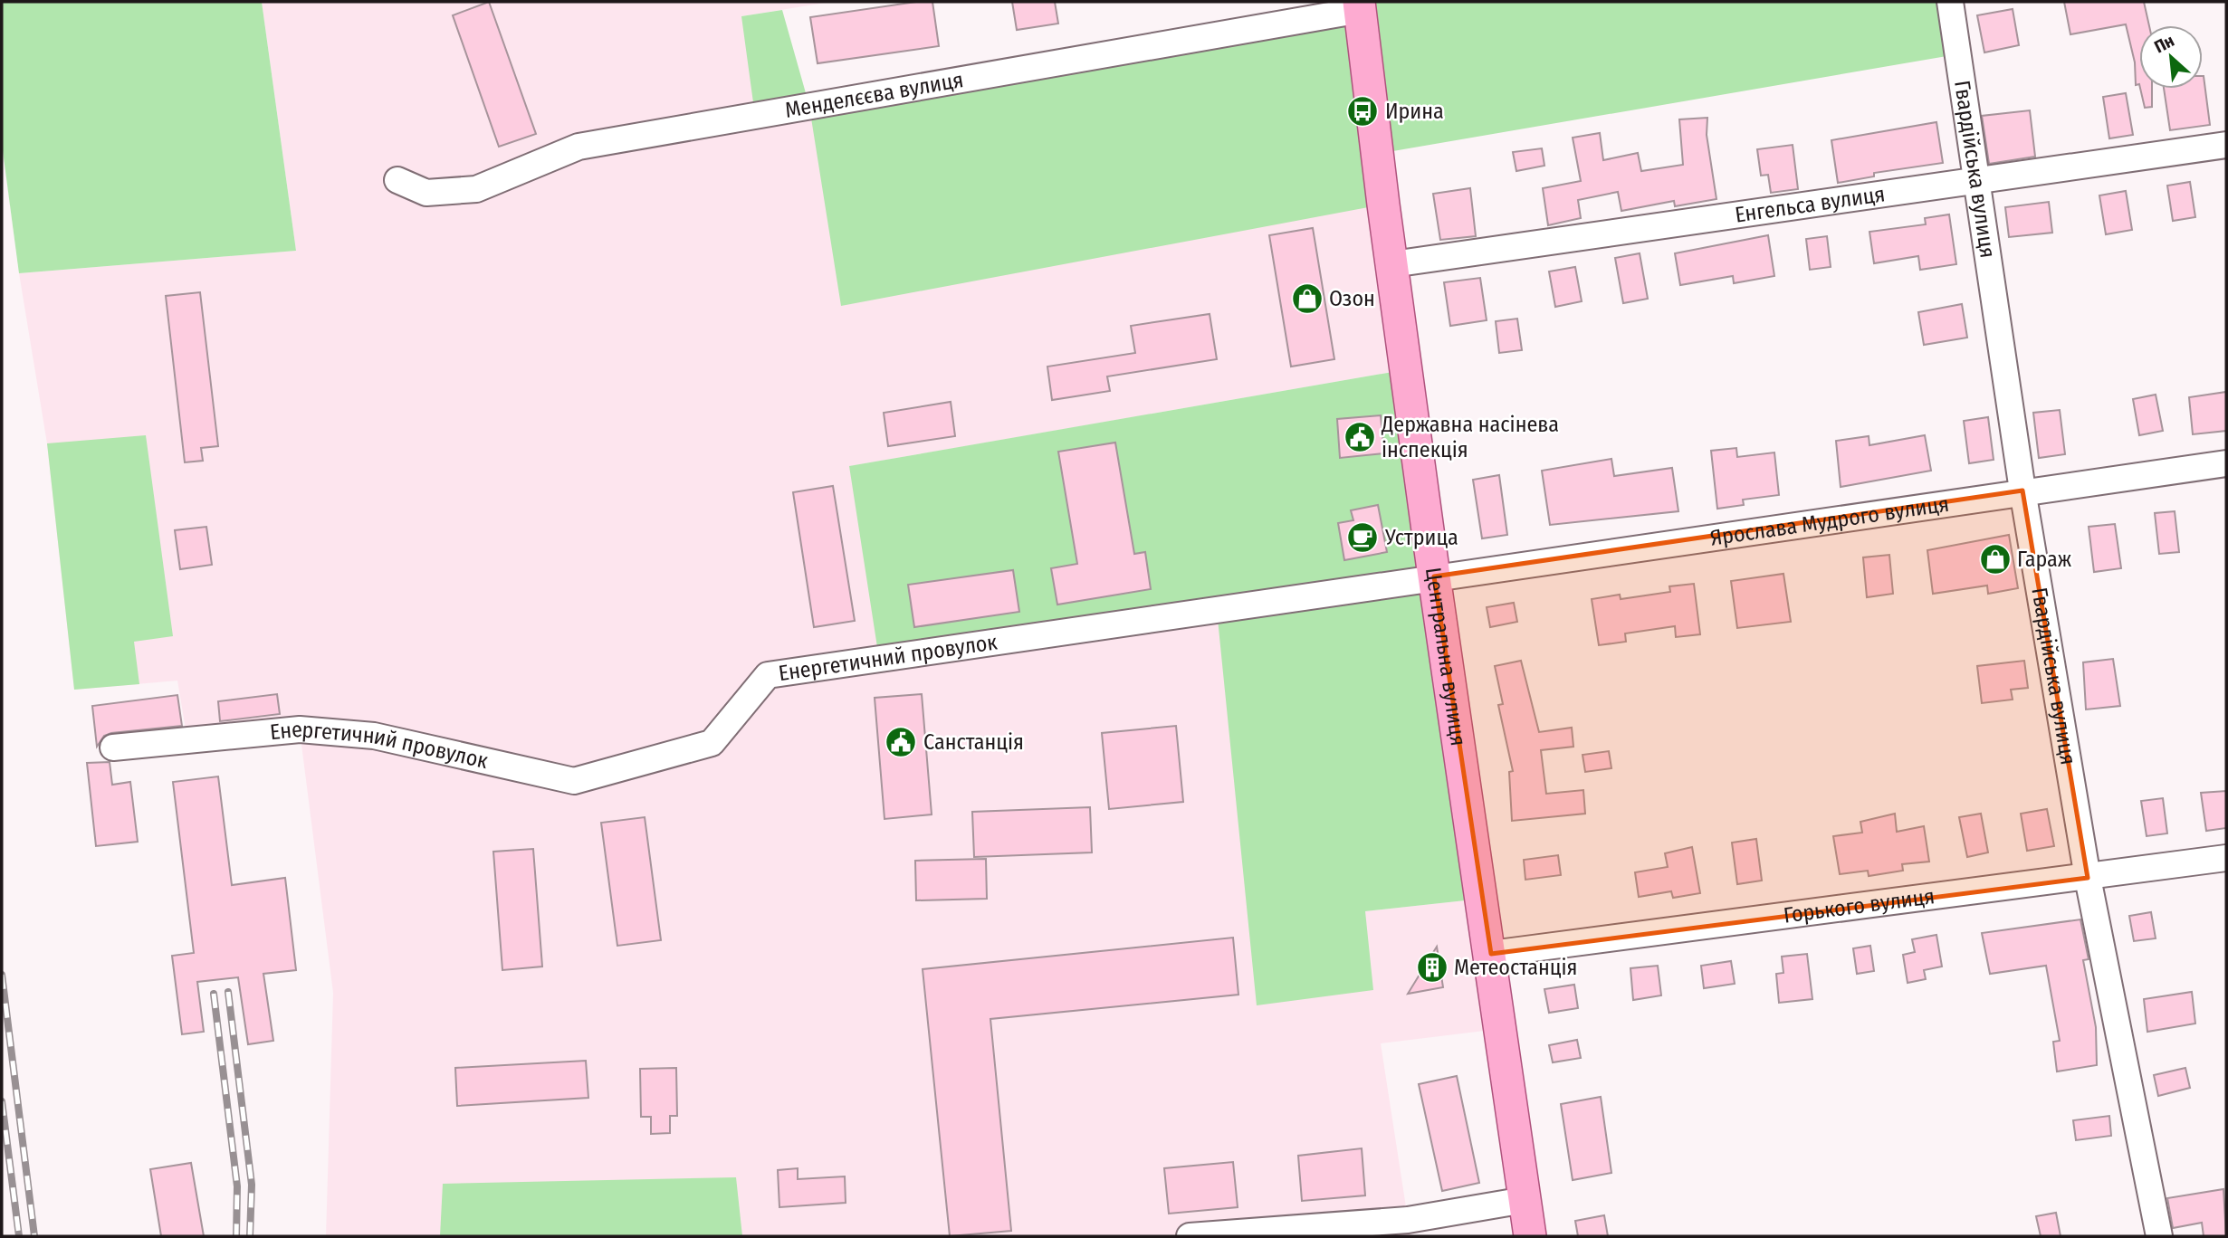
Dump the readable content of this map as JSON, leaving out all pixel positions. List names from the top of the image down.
{
  "streets": {
    "main road": ["Центральна вулиця"],
    "street": [
      "Менделєєва вулиця",
      "Гвардійська вулиця",
      "Енгельса вулиця",
      "Ярослава Мудрого вулиця",
      "Енергетичний провулок",
      "Горького вулиця"
    ]
  },
  "crossings": [
    ["Менделєєва вулиця", "Центральна вулиця"],
    ["Гвардійська вулиця", "Енгельса вулиця"],
    ["Гвардійська вулиця", "Ярослава Мудрого вулиця"],
    ["Гвардійська вулиця", "Горького вулиця"],
    ["Енгельса вулиця", "Центральна вулиця"],
    ["Ярослава Мудрого вулиця", "Центральна вулиця"],
    ["Ярослава Мудрого вулиця", "Енергетичний провулок"],
    ["Центральна вулиця", "Енергетичний провулок"],
    ["Центральна вулиця", "Горького вулиця"]
  ],
  "places": {
    "bus stop": ["Ирина"],
    "shop": ["Озон", "Гараж"],
    "public building": ["Державна насiнева iнспекцiя", "Санстанція"],
    "cafe": ["Устрица"],
    "building": ["Метеостанція"]
  },
  "north": "top left"
}
